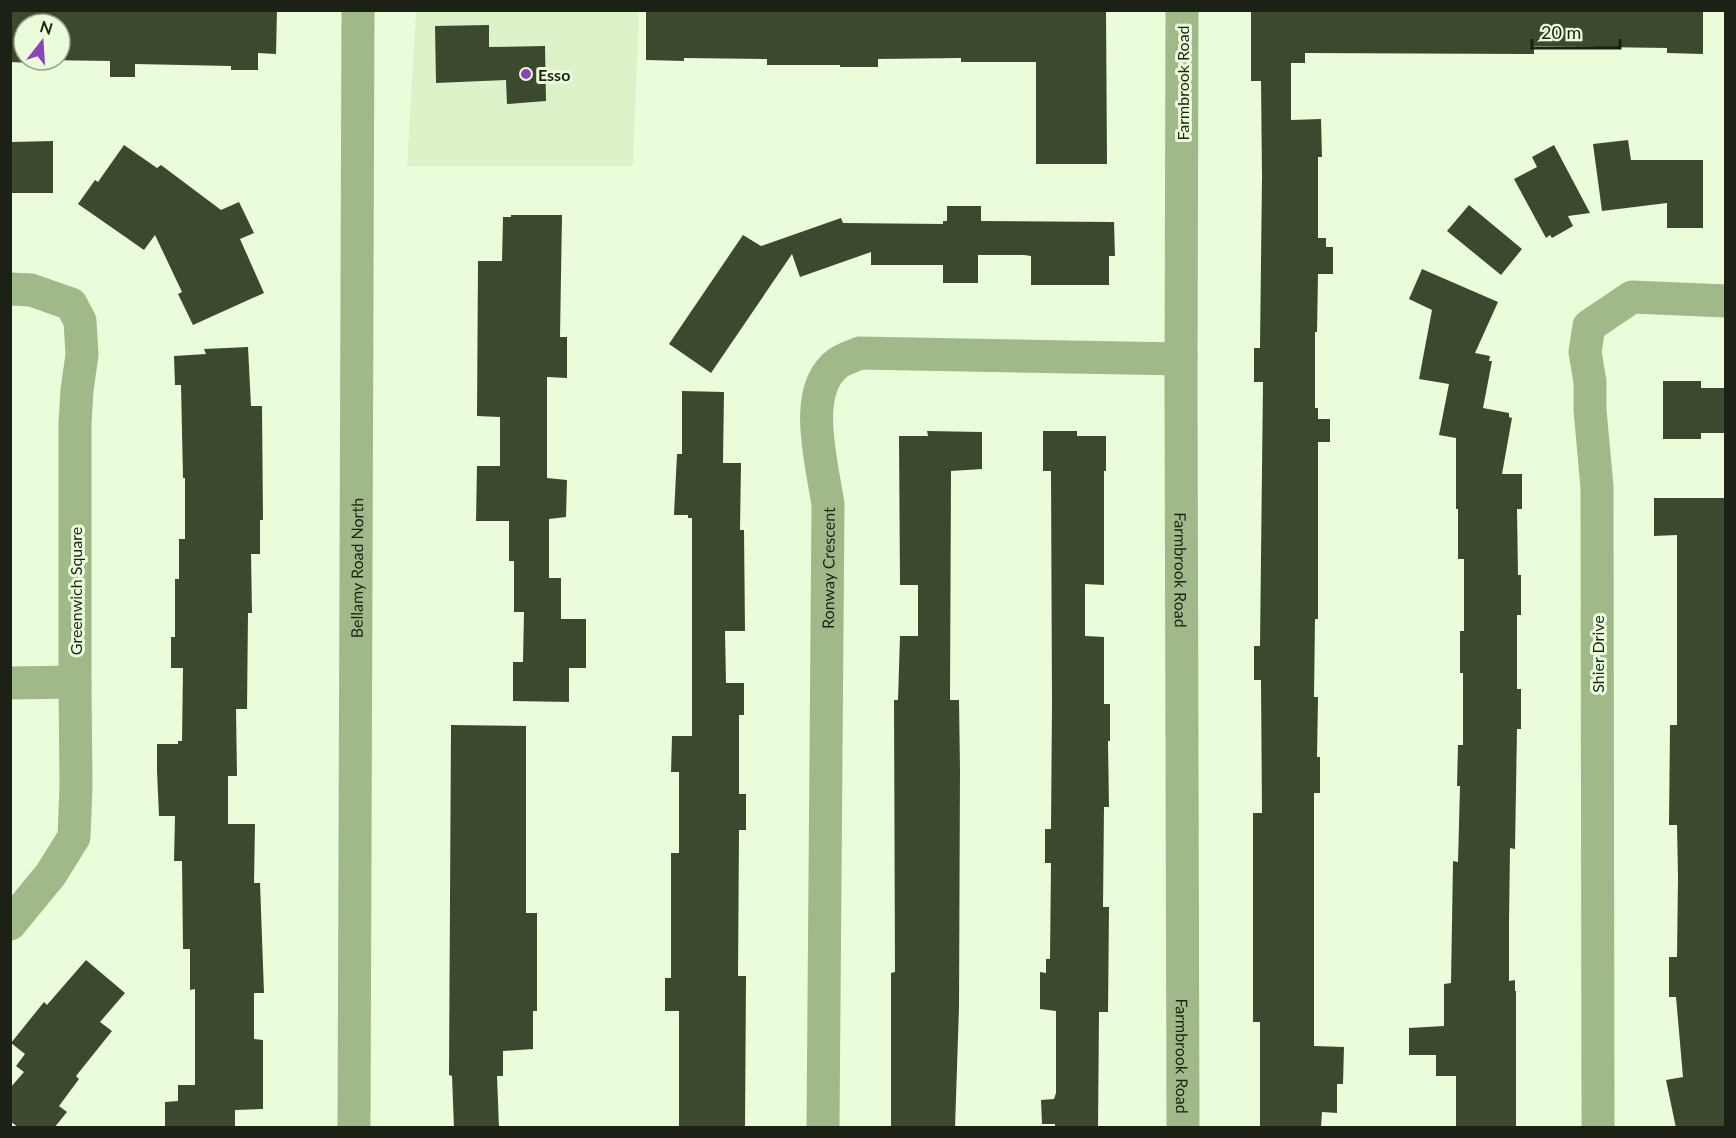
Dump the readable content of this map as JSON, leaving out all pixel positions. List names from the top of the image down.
{
  "streets": {
    "street": [
      "Farmbrook Road",
      "Bellamy Road North",
      "Ronway Crescent",
      "Greenwich Square",
      "Shier Drive"
    ]
  },
  "crossings": [
    ["Farmbrook Road", "Ronway Crescent"]
  ],
  "places": ["Esso"],
  "scale_bar": "20 m",
  "north": "top"
}
